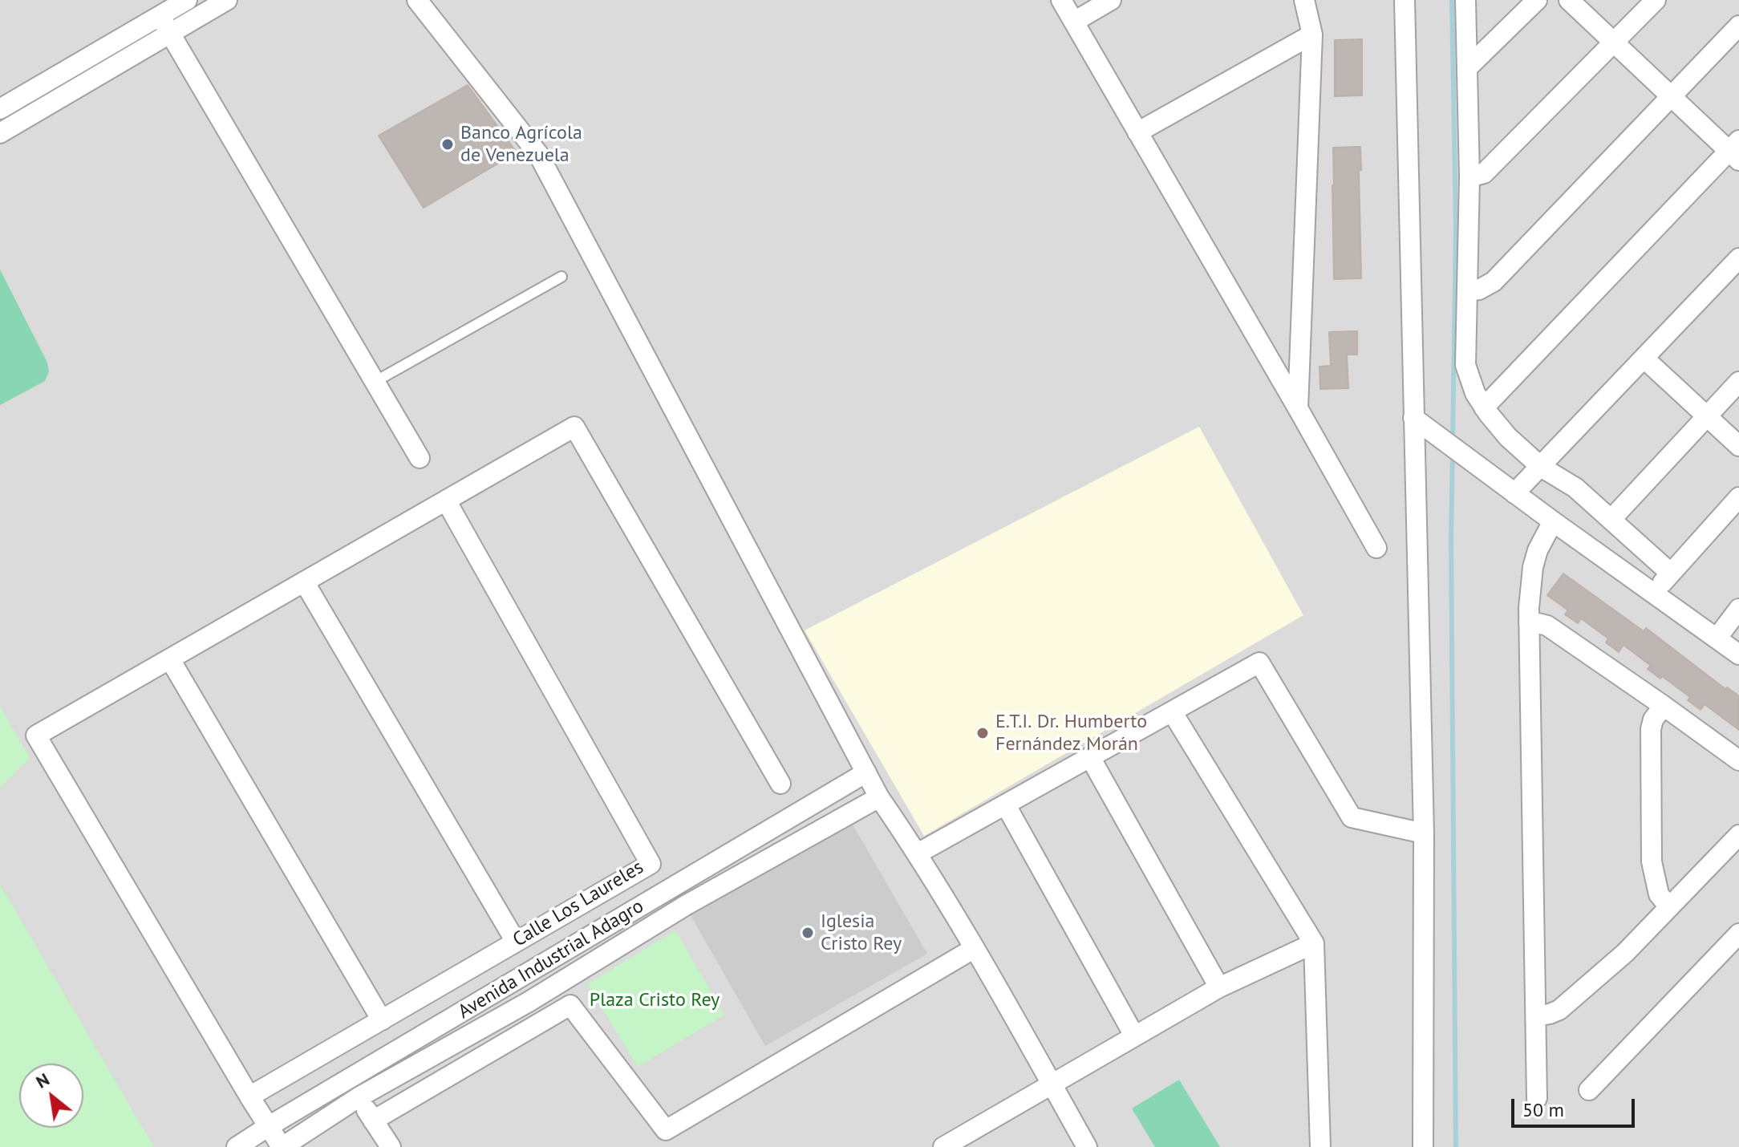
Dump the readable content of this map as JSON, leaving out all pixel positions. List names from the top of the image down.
{
  "streets": {
    "street": ["Calle Los Laureles", "Avenida Industrial Adagro"]
  },
  "parks": ["Plaza Cristo Rey"],
  "places": ["Banco Agrícola de Venezuela", "E.T.I. Dr. Humberto Fernández Morán", "Iglesia Cristo Rey"],
  "scale_bar": "50 m",
  "north": "top left"
}
